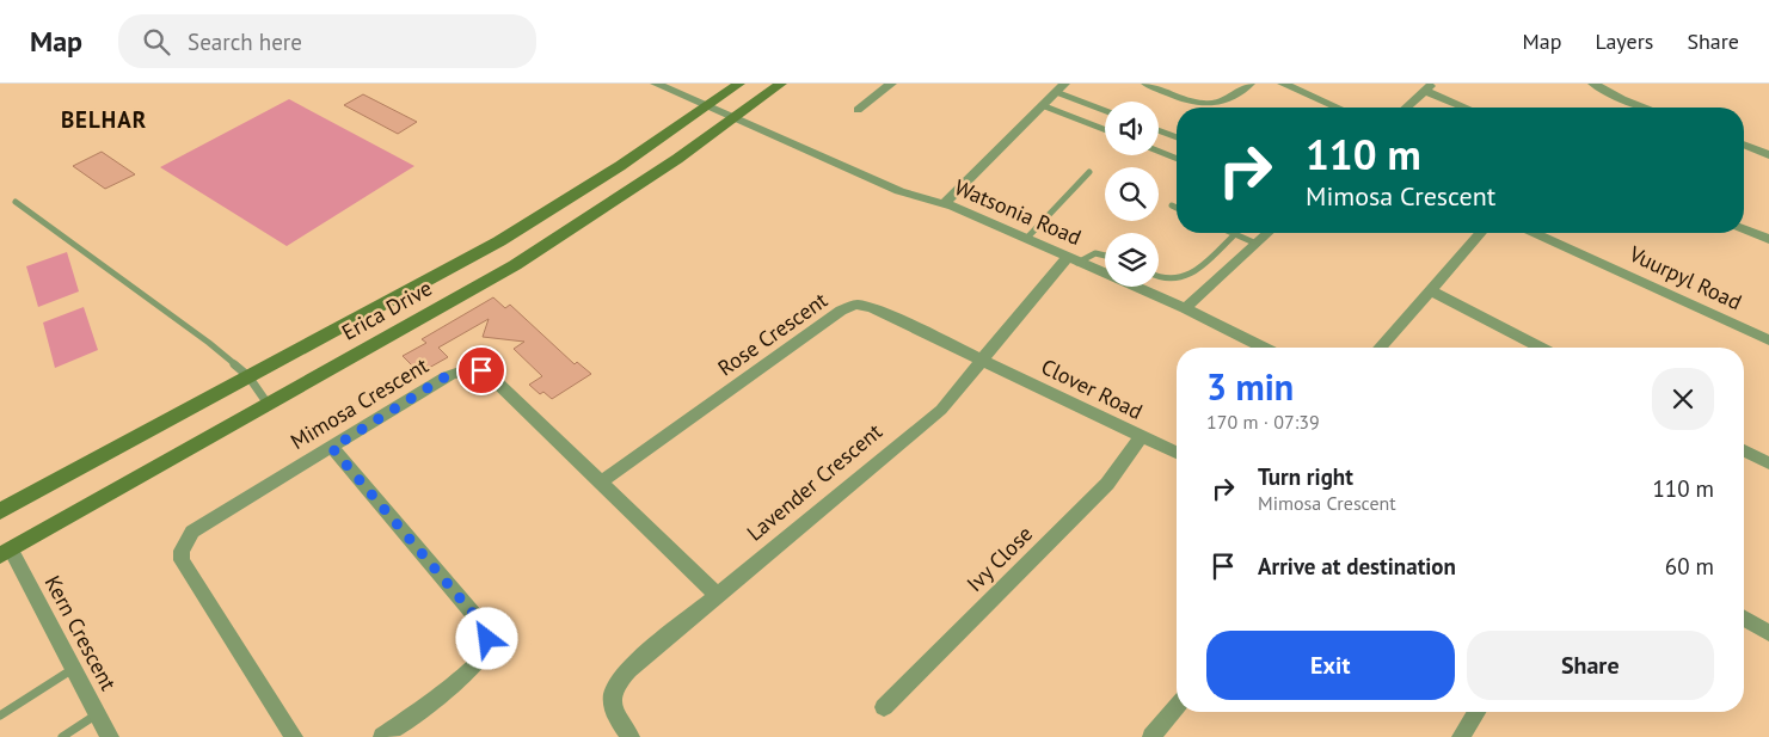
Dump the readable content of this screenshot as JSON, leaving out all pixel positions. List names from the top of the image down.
{
  "streets": {
    "main road": ["Erica Drive"],
    "street": [
      "Watsonia Road",
      "Vuurpyl Road",
      "Rose Crescent",
      "Clover Road",
      "Mimosa Crescent",
      "Lavender Crescent",
      "Ivy Close",
      "Kern Crescent"
    ]
  },
  "crossings": [
    ["Watsonia Road", "Erica Drive"],
    ["Watsonia Road", "Lavender Crescent"],
    ["Erica Drive", "Kern Crescent"],
    ["Rose Crescent", "Clover Road"],
    ["Rose Crescent", "Mimosa Crescent"],
    ["Rose Crescent", "Lavender Crescent"],
    ["Clover Road", "Lavender Crescent"],
    ["Clover Road", "Ivy Close"],
    ["Mimosa Crescent", "Lavender Crescent"]
  ],
  "districts": ["BELHAR"],
  "page": {
    "header": "Map",
    "search": "Search here",
    "nav": ["Map", "Layers", "Share"],
    "turn": ["110 m", "Mimosa Crescent"],
    "heading": ["3 min", "170 m · 07:39"],
    "list": [
      {
        "name": "Turn right",
        "note": "Mimosa Crescent",
        "value": "110 m"
      },
      {
        "name": "Arrive at destination",
        "value": "60 m"
      }
    ],
    "buttons": ["Exit", "Share"]
  }
}
